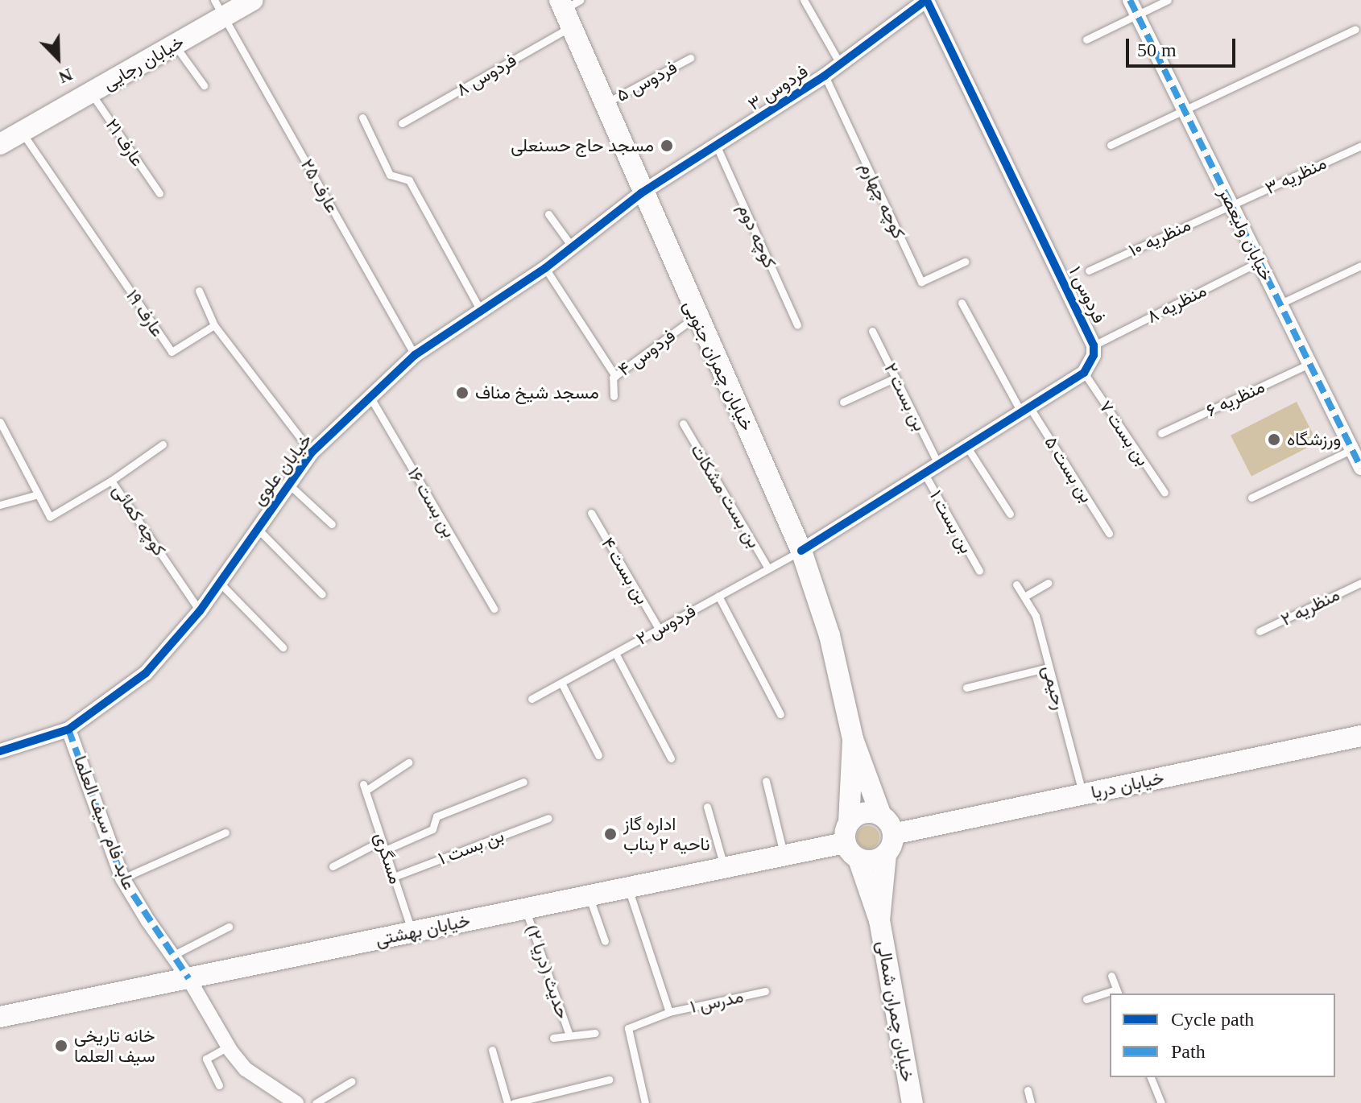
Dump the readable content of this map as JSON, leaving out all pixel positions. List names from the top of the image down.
{
  "streets": {
    "main road": [
      "خیابان رجایی",
      "خیابان چمران جنوبی",
      "خیابان دریا",
      "خیابان بهشتی",
      "خیابان چمران شمالی"
    ],
    "street": [
      "فردوس ۳",
      "خیابان ولیعصر",
      "فردوس ۱",
      "خیابان علوی",
      "عابد فام سیف العلما"
    ],
    "lane": [
      "فردوس ۸",
      "فردوس ۵",
      "عارف ۲۱",
      "منظریه ۳",
      "عارف ۲۵",
      "کوچه چهارم",
      "کوچه دوم",
      "منظریه ۱۰",
      "منظریه ۸",
      "عارف ۱۹",
      "فردوس ۴",
      "بن بست ۲",
      "منظریه ۶",
      "بن بست ۷",
      "بن بست ۵",
      "بن بست مشکات",
      "بن بست ۱۶",
      "کوچه کمائی",
      "بن بست ۱",
      "بن بست ۴",
      "منظریه ۲",
      "فردوس ۲",
      "رحیمی",
      "مسگری",
      "حدیث (دریا ۲)",
      "مدرس ۱"
    ]
  },
  "crossings": [
    ["خیابان رجایی", "عارف ۲۱"],
    ["خیابان رجایی", "عارف ۲۵"],
    ["خیابان رجایی", "عارف ۱۹"],
    ["فردوس ۸", "خیابان چمران جنوبی"],
    ["فردوس ۵", "خیابان چمران جنوبی"],
    ["فردوس ۳", "کوچه چهارم"],
    ["فردوس ۳", "کوچه دوم"],
    ["فردوس ۳", "فردوس ۱"],
    ["فردوس ۳", "خیابان چمران جنوبی"],
    ["فردوس ۳", "خیابان علوی"],
    ["منظریه ۳", "خیابان ولیعصر"],
    ["منظریه ۳", "منظریه ۱۰"],
    ["عارف ۲۵", "خیابان علوی"],
    ["خیابان ولیعصر", "منظریه ۱۰"],
    ["خیابان ولیعصر", "منظریه ۸"],
    ["خیابان ولیعصر", "منظریه ۶"],
    ["فردوس ۱", "منظریه ۸"],
    ["فردوس ۱", "بن بست ۷"],
    ["فردوس ۴", "خیابان چمران جنوبی"],
    ["خیابان چمران جنوبی", "خیابان علوی"],
    ["خیابان چمران جنوبی", "فردوس ۲"],
    ["خیابان چمران جنوبی", "خیابان دریا"],
    ["خیابان چمران جنوبی", "خیابان بهشتی"],
    ["خیابان چمران جنوبی", "خیابان چمران شمالی"],
    ["خیابان علوی", "بن بست ۱۶"],
    ["خیابان علوی", "کوچه کمائی"],
    ["خیابان علوی", "عابد فام سیف العلما"],
    ["بن بست مشکات", "فردوس ۲"],
    ["بن بست ۱", "مسگری"],
    ["بن بست ۴", "فردوس ۲"],
    ["رحیمی", "خیابان دریا"],
    ["خیابان دریا", "خیابان بهشتی"],
    ["خیابان دریا", "خیابان چمران شمالی"],
    ["عابد فام سیف العلما", "خیابان بهشتی"],
    ["مسگری", "خیابان بهشتی"],
    ["خیابان بهشتی", "حدیث (دریا ۲)"],
    ["خیابان بهشتی", "خیابان چمران شمالی"]
  ],
  "places": [
    "مسجد حاج حسنعلی",
    "مسجد شیخ مناف",
    "ورزشگاه",
    "اداره گاز ناحیه ۲ بناب",
    "خانه تاریخی سیف العلما"
  ],
  "legend": ["Cycle path", "Path"],
  "scale_bar": "50 m",
  "north": "bottom right"
}
